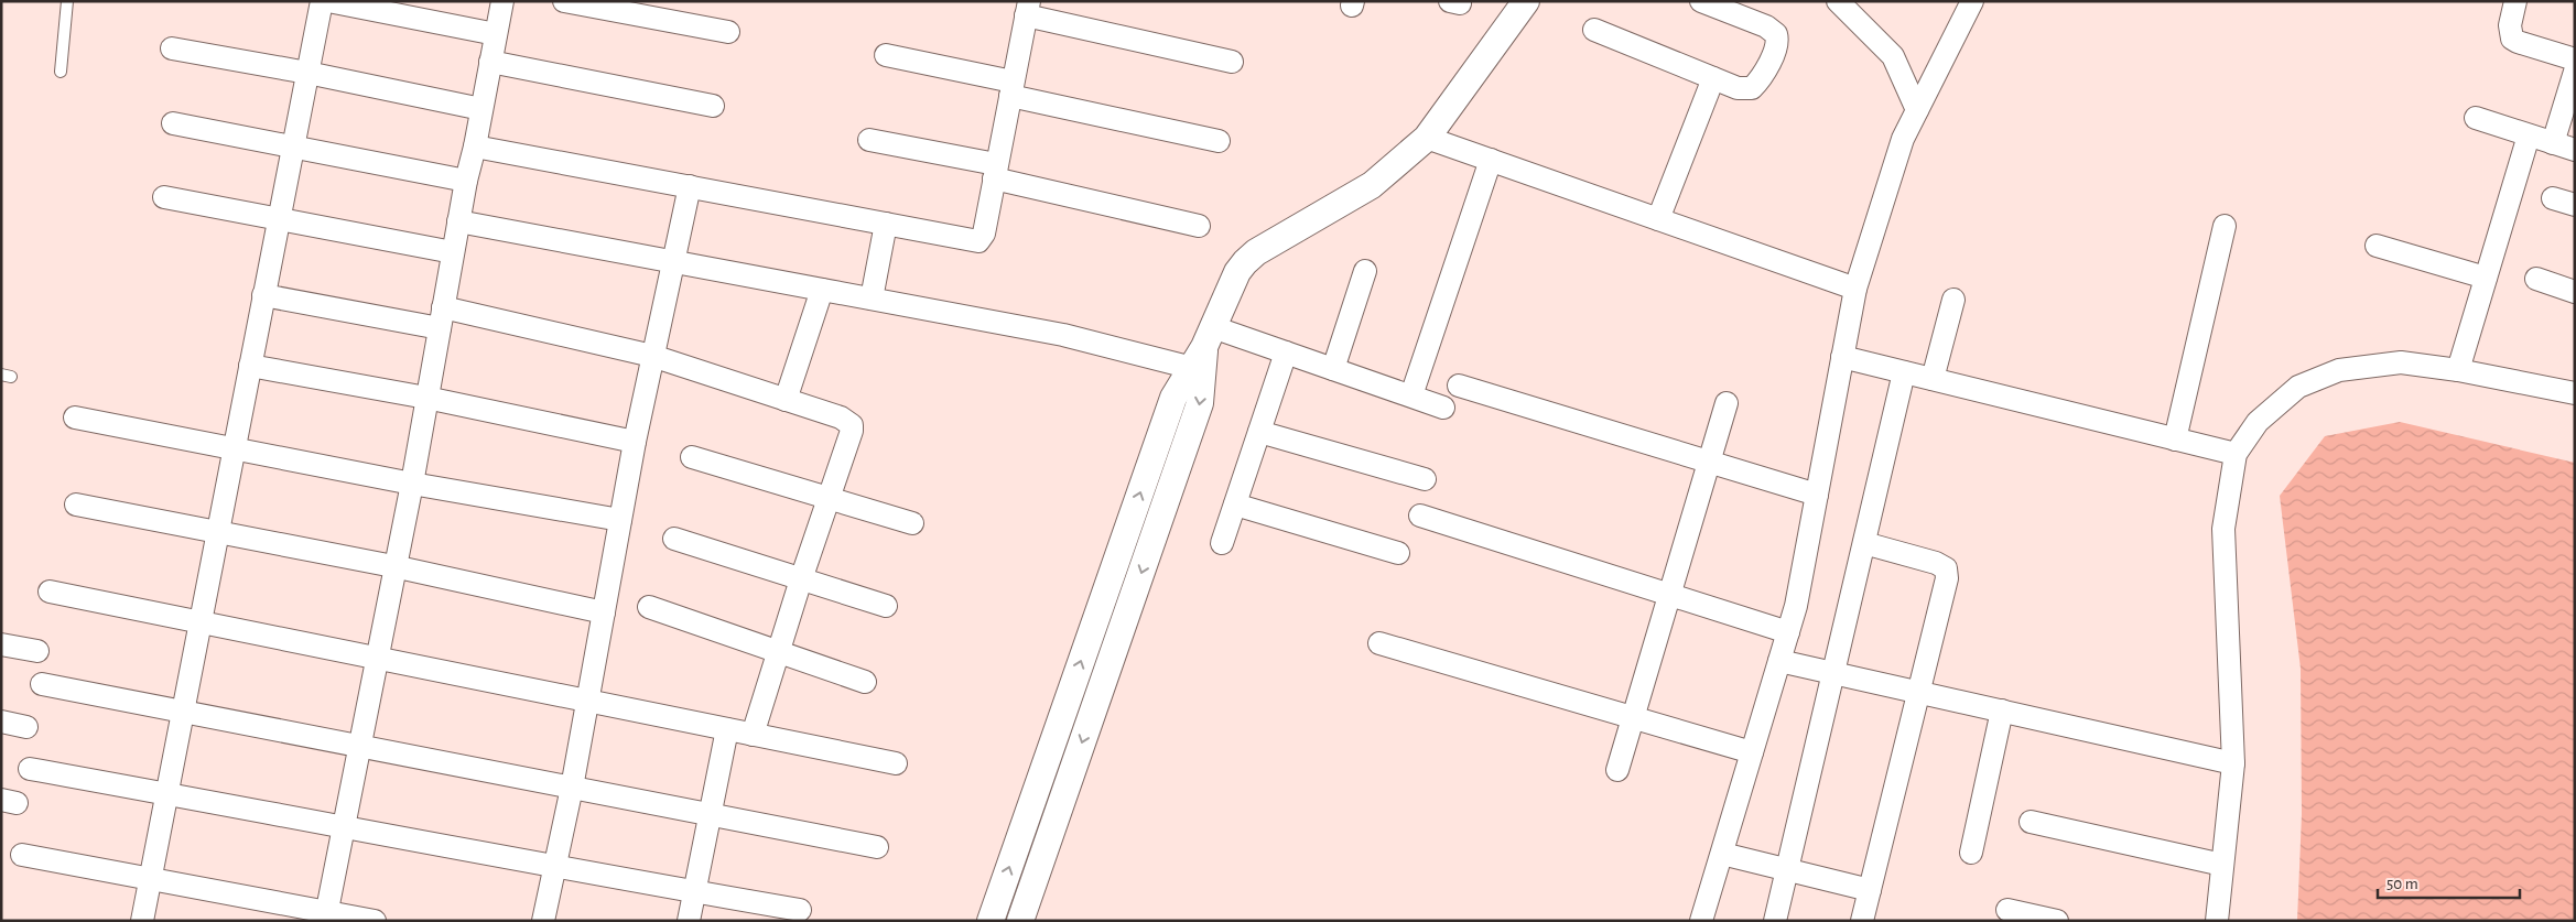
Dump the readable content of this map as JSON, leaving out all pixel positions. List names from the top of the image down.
{
  "scale_bar": "50 m"
}
